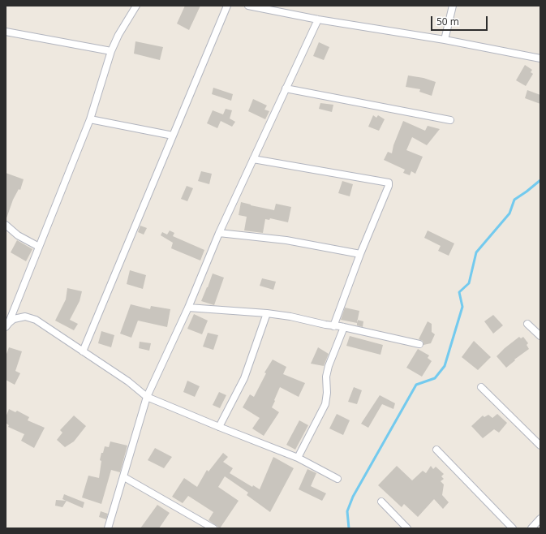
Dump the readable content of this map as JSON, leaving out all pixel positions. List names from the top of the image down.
{
  "scale_bar": "50 m"
}
